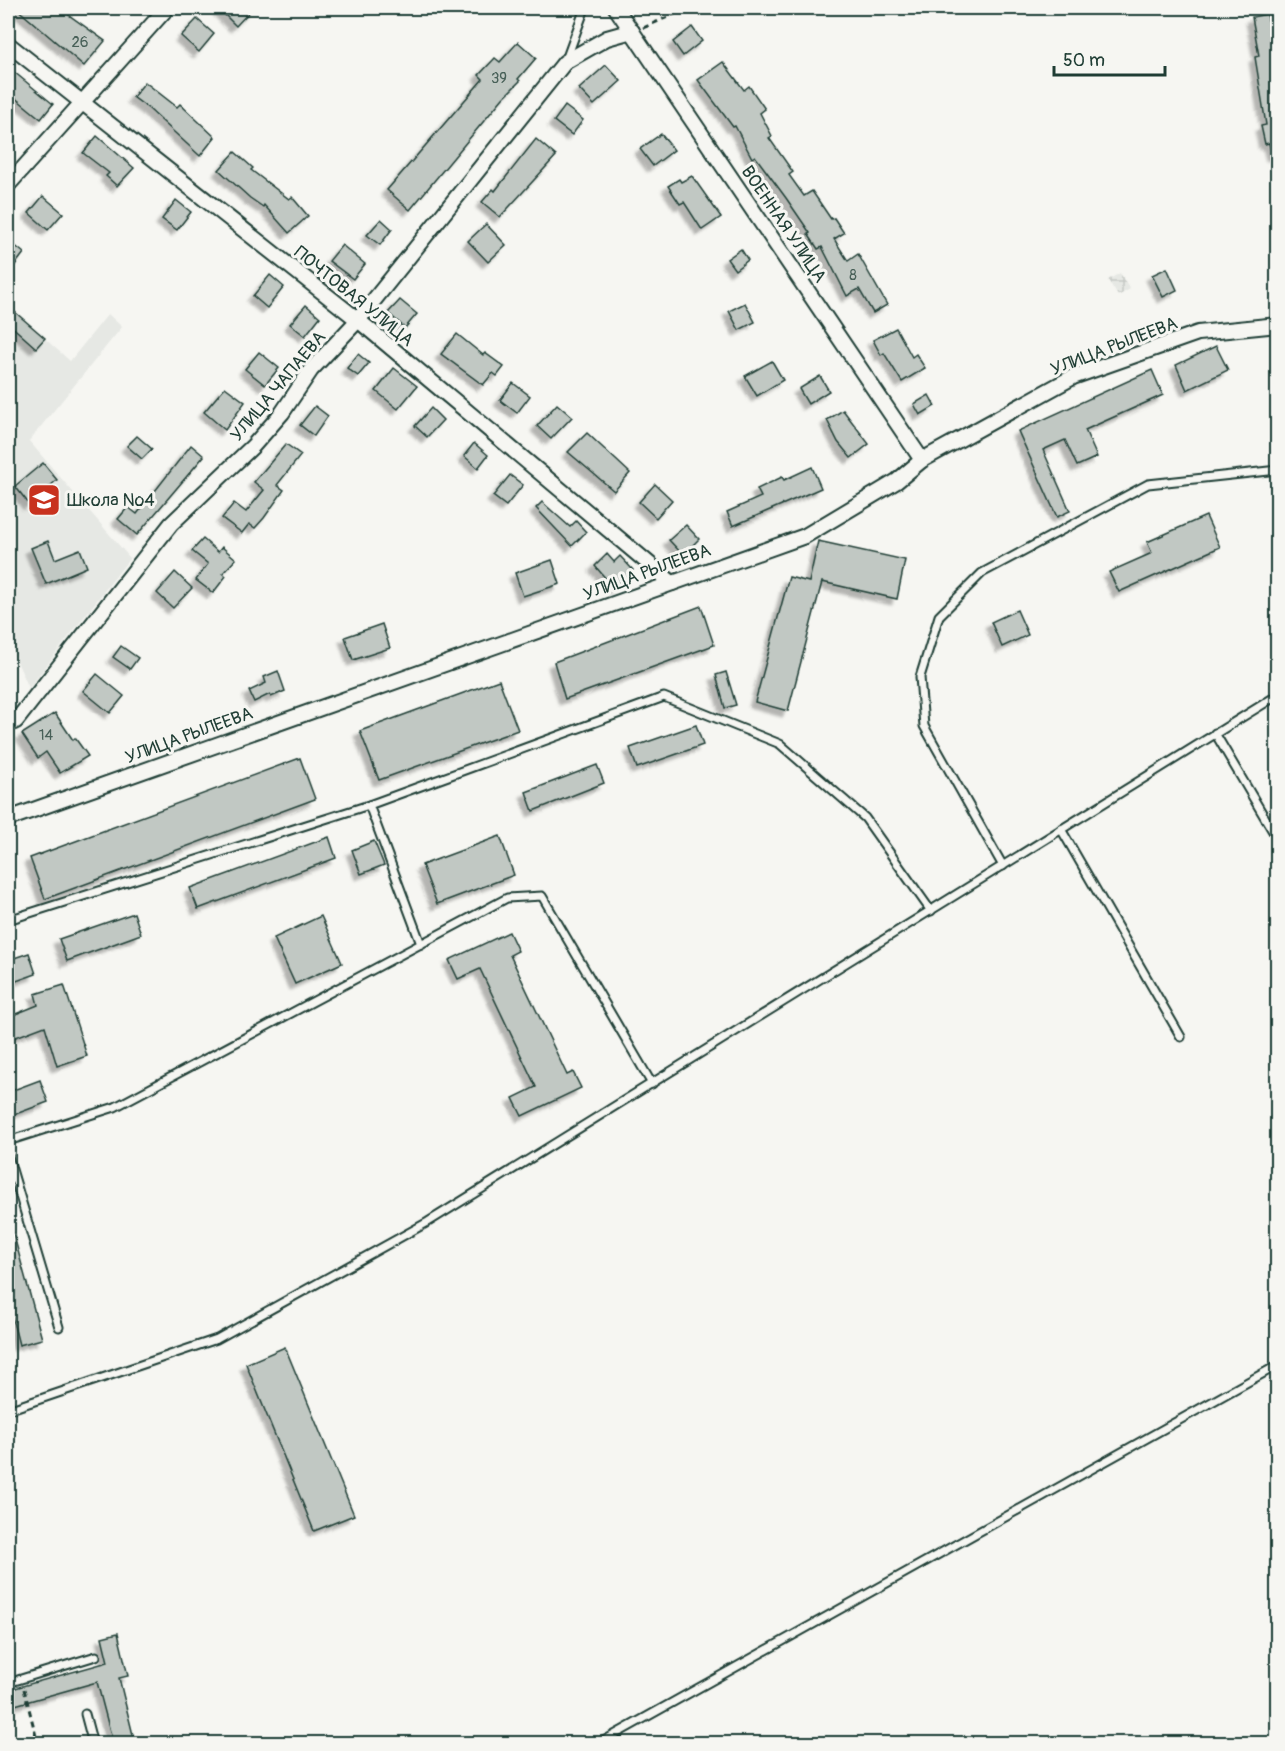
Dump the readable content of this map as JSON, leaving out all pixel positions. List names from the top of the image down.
{
  "streets": {
    "street": [
      "ВОЕННАЯ УЛИЦА",
      "ПОЧТОВАЯ УЛИЦА",
      "УЛИЦА РЫЛЕЕВА",
      "УЛИЦА ЧАПАЕВА"
    ]
  },
  "crossings": [
    ["ВОЕННАЯ УЛИЦА", "УЛИЦА РЫЛЕЕВА"],
    ["ВОЕННАЯ УЛИЦА", "УЛИЦА ЧАПАЕВА"],
    ["ПОЧТОВАЯ УЛИЦА", "УЛИЦА РЫЛЕЕВА"],
    ["ПОЧТОВАЯ УЛИЦА", "УЛИЦА ЧАПАЕВА"]
  ],
  "places": {
    "school or university": ["Школа №4"]
  },
  "house_numbers": [
    "26",
    "39",
    "8",
    "14"
  ],
  "scale_bar": "50 m"
}
